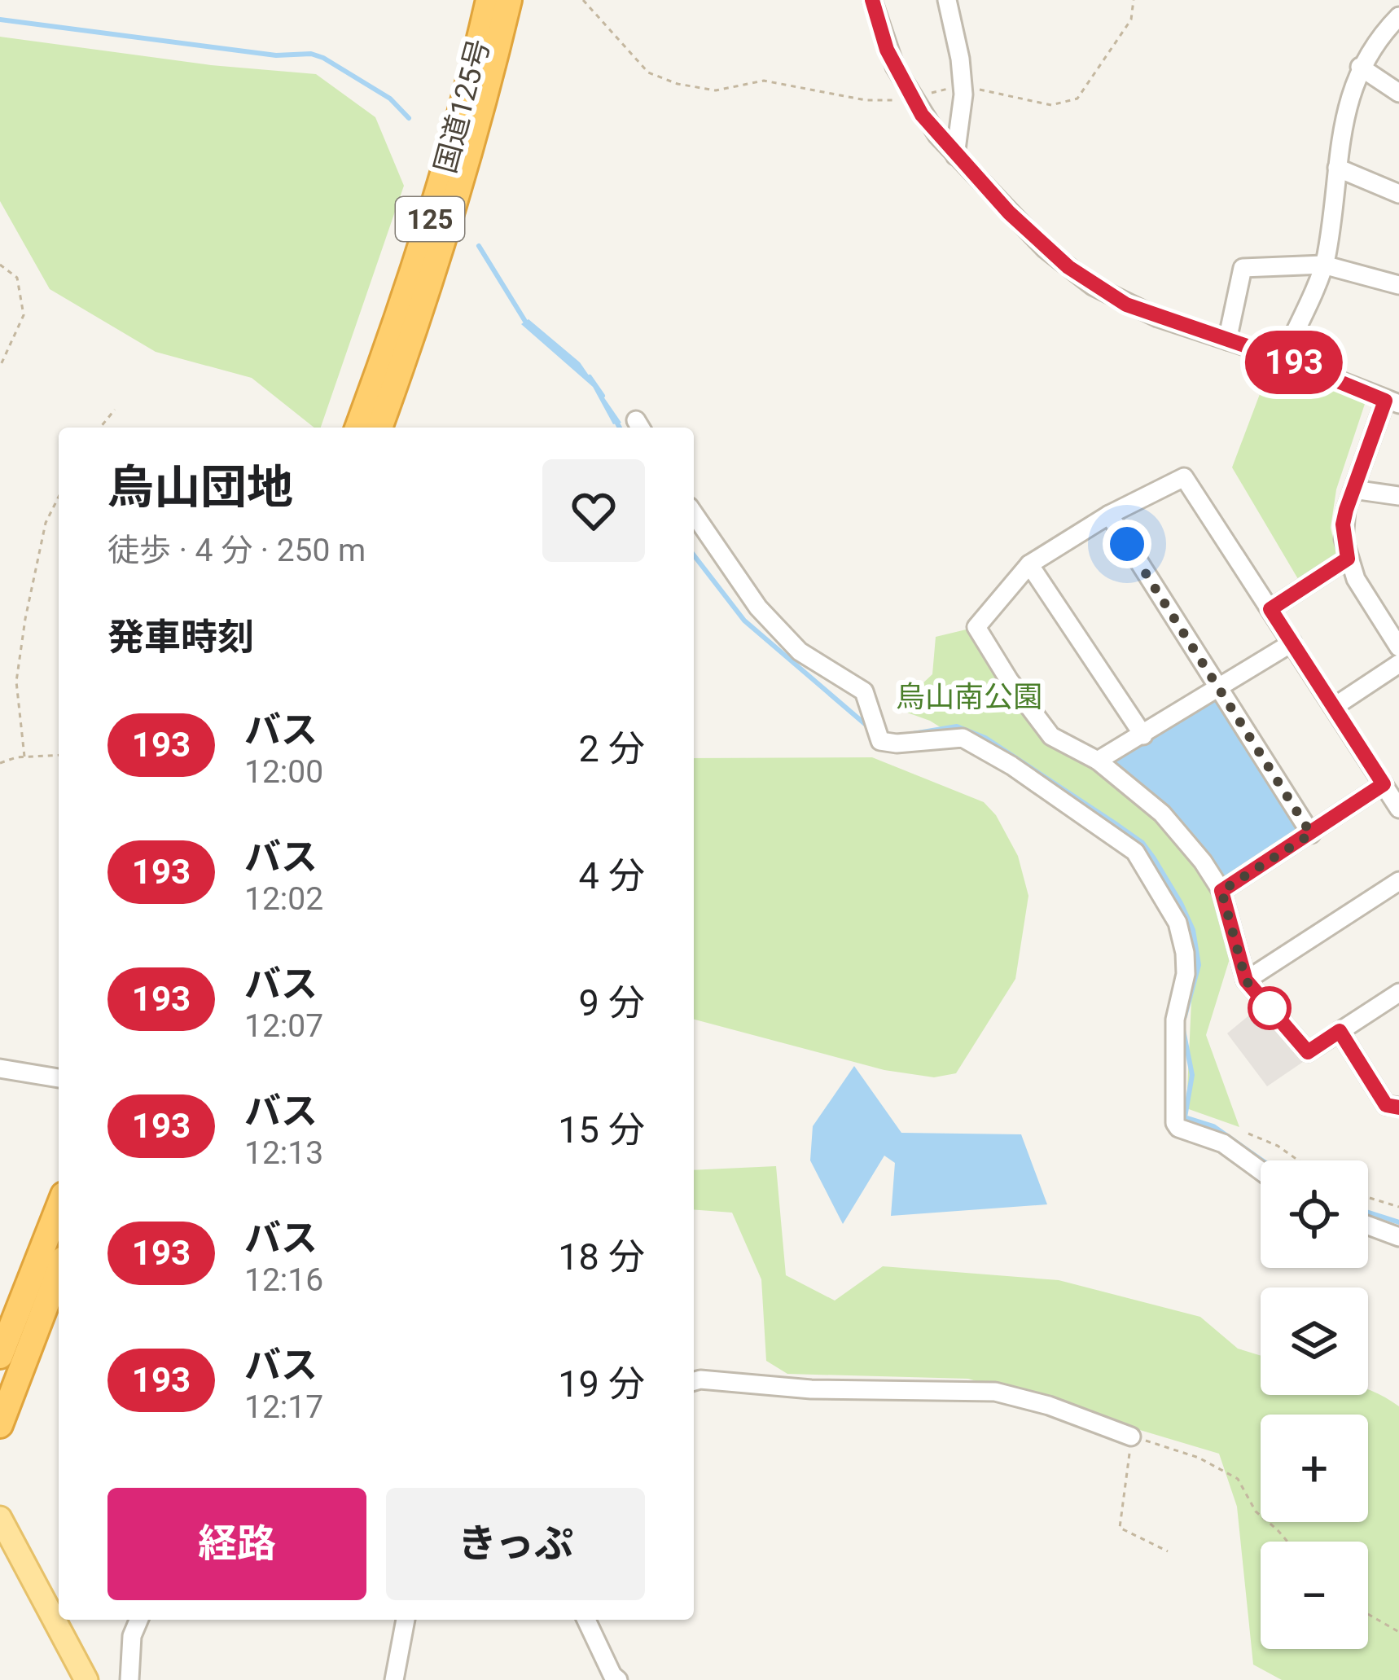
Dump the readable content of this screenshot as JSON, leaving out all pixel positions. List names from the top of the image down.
{
  "streets": {
    "highway": ["国道125号", "125"]
  },
  "parks": ["烏山南公園"],
  "lines": ["bus line 193"],
  "page": {
    "on_map": "193",
    "heading": [
      ["烏山団地", "徒歩 · 4 分 · 250 m"],
      "発車時刻"
    ],
    "list": [
      {
        "mark": "193",
        "name": "バス",
        "note": "12:00",
        "value": "2 分"
      },
      {
        "mark": "193",
        "name": "バス",
        "note": "12:02",
        "value": "4 分"
      },
      {
        "mark": "193",
        "name": "バス",
        "note": "12:07",
        "value": "9 分"
      },
      {
        "mark": "193",
        "name": "バス",
        "note": "12:13",
        "value": "15 分"
      },
      {
        "mark": "193",
        "name": "バス",
        "note": "12:16",
        "value": "18 分"
      },
      {
        "mark": "193",
        "name": "バス",
        "note": "12:17",
        "value": "19 分"
      }
    ],
    "map_buttons": ["+", "−"],
    "buttons": ["経路", "きっぷ"]
  }
}
